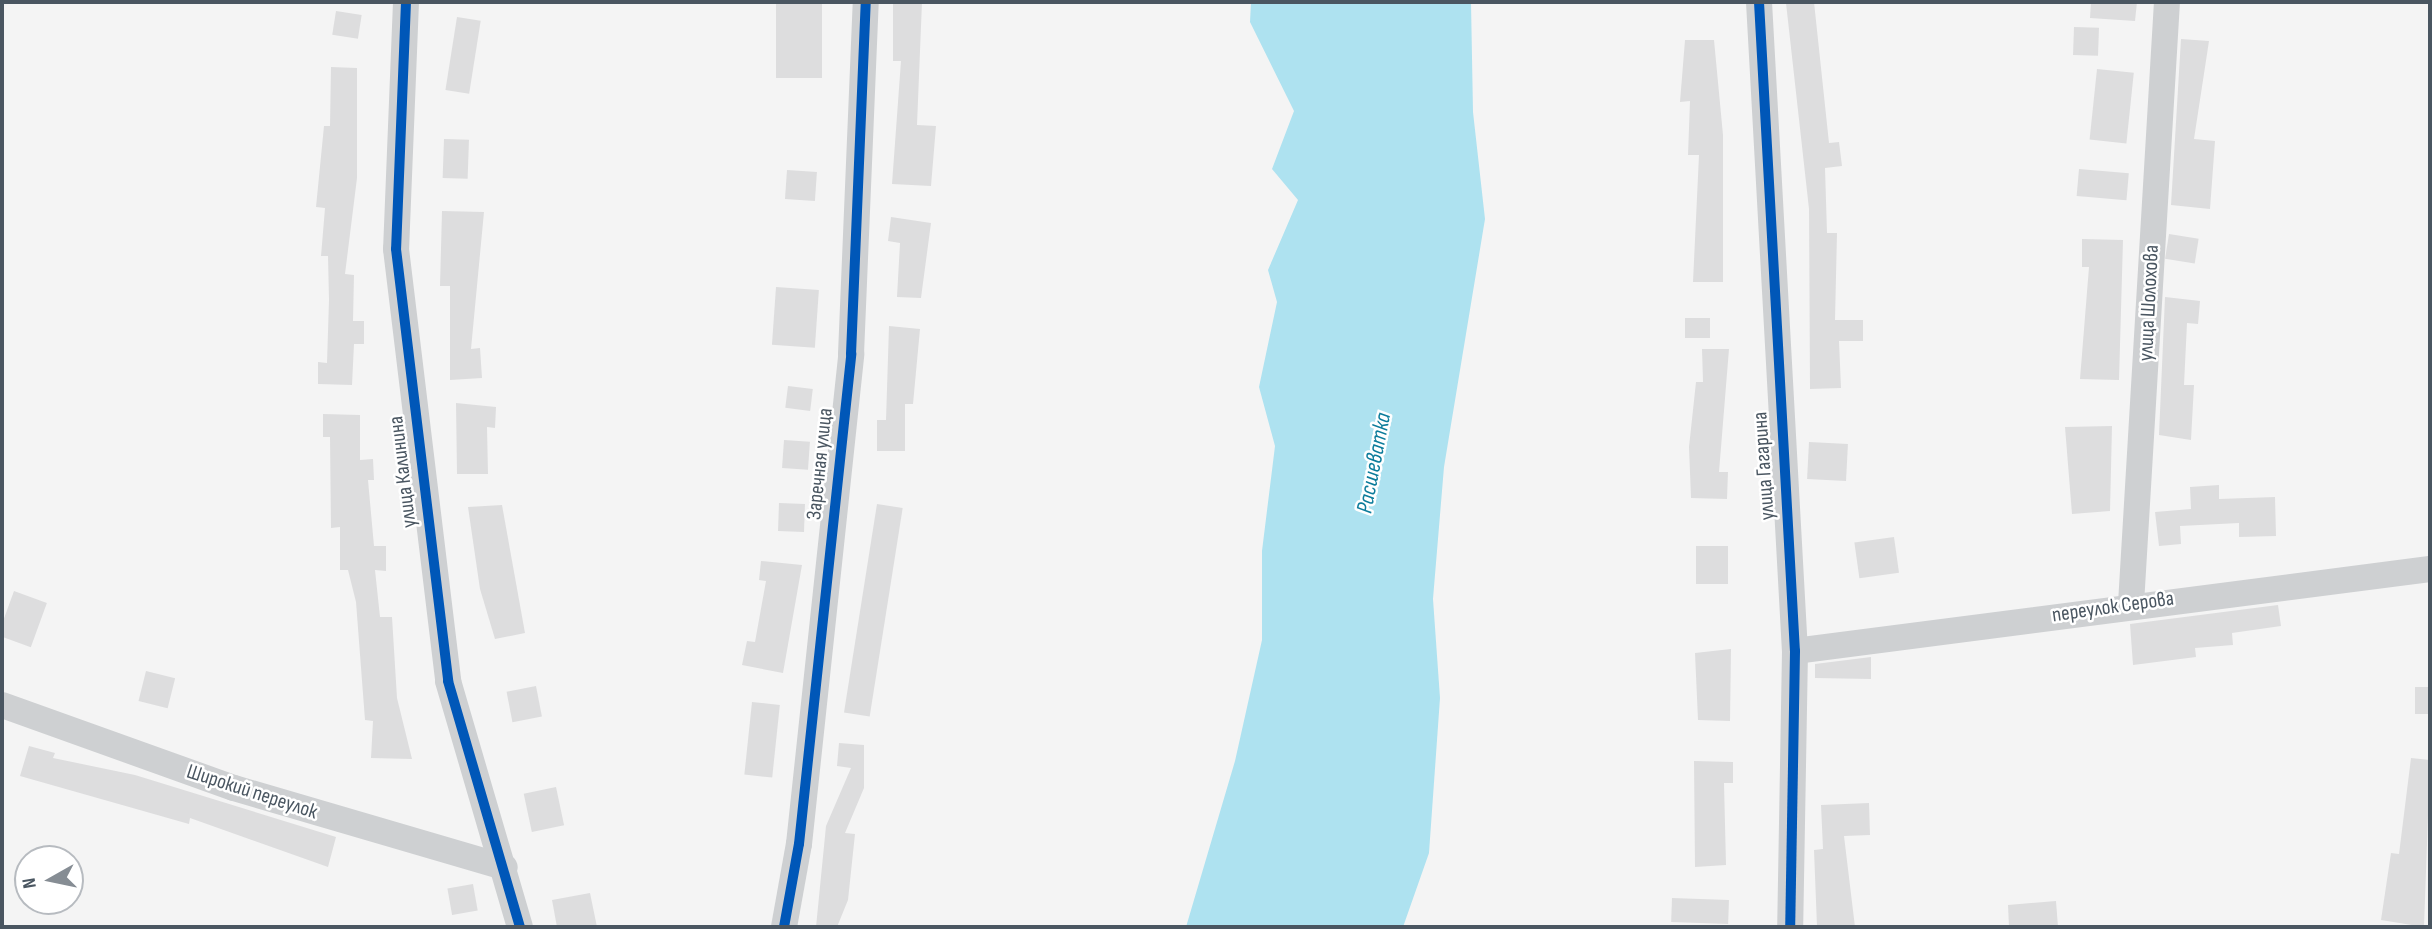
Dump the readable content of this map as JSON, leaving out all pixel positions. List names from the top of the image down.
{
  "streets": {
    "street": [
      "улица Шолохова",
      "Заречная улица",
      "улица Гагарина",
      "улица Калинина",
      "переулок Серова",
      "Широкий переулок"
    ]
  },
  "crossings": [
    ["улица Шолохова", "переулок Серова"],
    ["улица Гагарина", "переулок Серова"],
    ["улица Калинина", "Широкий переулок"]
  ],
  "water": ["Расшеватка"],
  "north": "left"
}
